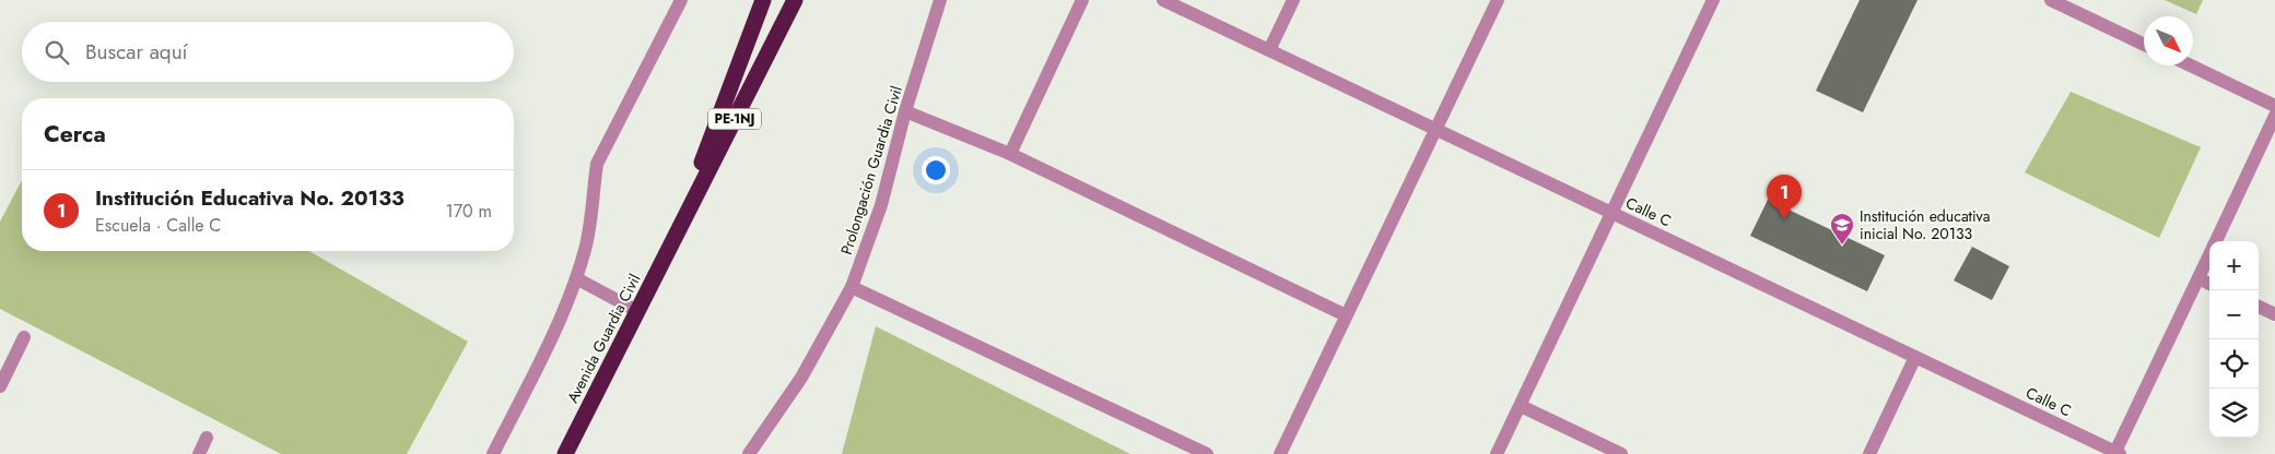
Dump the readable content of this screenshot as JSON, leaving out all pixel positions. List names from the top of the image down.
{
  "streets": {
    "highway": ["PE-1NJ", "Avenida Guardia Civil"],
    "street": ["Prolongación Guardia Civil", "Calle C"]
  },
  "places": {
    "school or university": ["Institución educativa inicial No. 20133"]
  },
  "north": "bottom right",
  "page": {
    "search": "Buscar aquí",
    "heading": "Cerca",
    "list": [
      {
        "mark": "1",
        "name": "Institución Educativa No. 20133",
        "note": "Escuela · Calle C",
        "value": "170 m"
      }
    ],
    "pins": "1",
    "map_buttons": ["+", "−"]
  }
}
